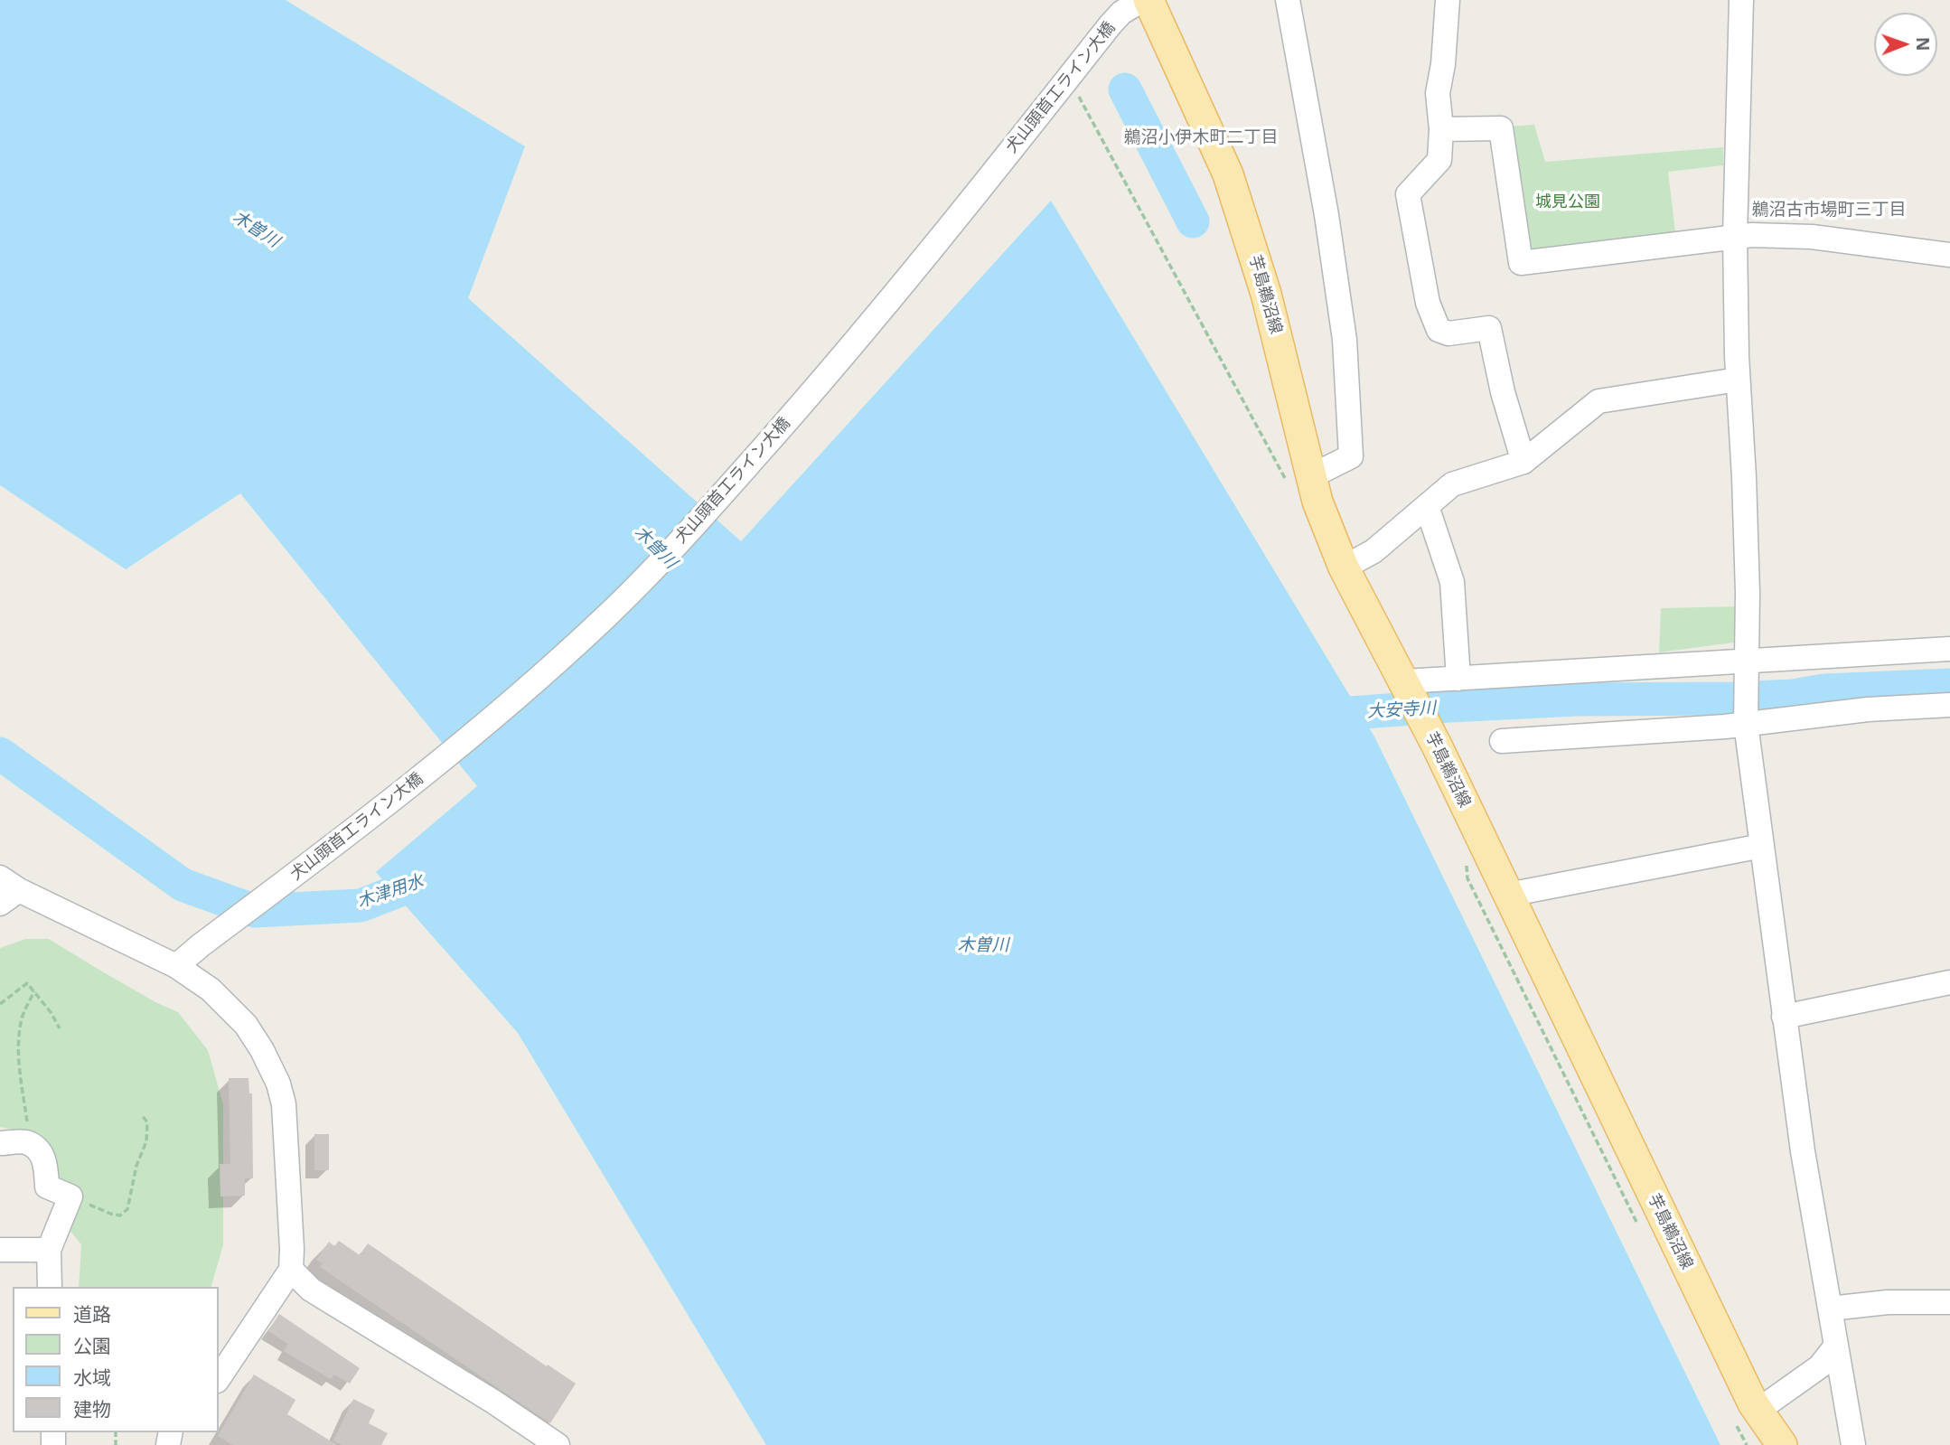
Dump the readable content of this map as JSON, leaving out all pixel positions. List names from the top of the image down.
{
  "streets": {
    "main road": ["芋島鵜沼線"],
    "street": ["犬山頭首工ライン大橋"]
  },
  "districts": ["鵜沼小伊木町二丁目", "鵜沼古市場町三丁目"],
  "water": ["木曽川", "大安寺川", "木津用水"],
  "parks": ["城見公園"],
  "legend": [
    "道路",
    "公園",
    "水域",
    "建物"
  ],
  "north": "right"
}
